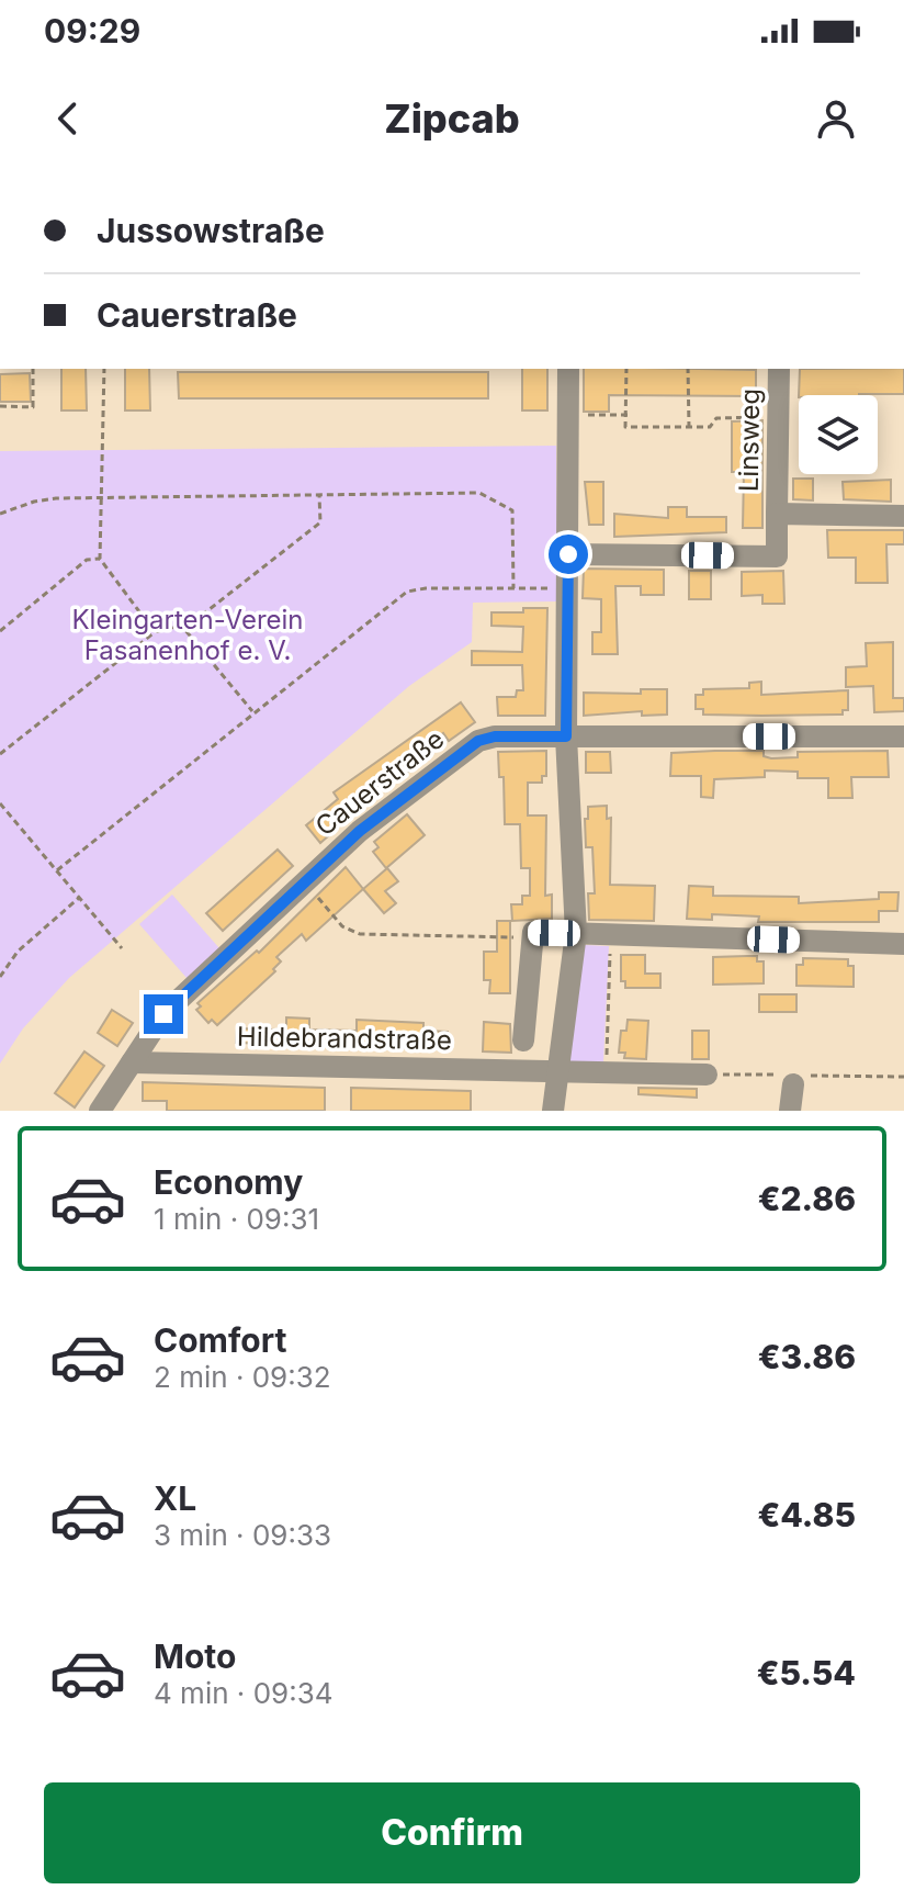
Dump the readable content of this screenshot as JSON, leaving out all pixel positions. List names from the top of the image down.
{
  "streets": {
    "street": ["Linsweg", "Cauerstraße", "Hildebrandstraße"]
  },
  "crossings": [
    ["Cauerstraße", "Hildebrandstraße"]
  ],
  "parks": ["Kleingarten-Verein Fasanenhof e. V."],
  "page": {
    "status": "09:29",
    "header": "Zipcab",
    "banner": ["Jussowstraße", "Cauerstraße"],
    "list": [
      {
        "name": "Economy",
        "note": "1 min · 09:31",
        "value": "€2.86"
      },
      {
        "name": "Comfort",
        "note": "2 min · 09:32",
        "value": "€3.86"
      },
      {
        "name": "XL",
        "note": "3 min · 09:33",
        "value": "€4.85"
      },
      {
        "name": "Moto",
        "note": "4 min · 09:34",
        "value": "€5.54"
      }
    ],
    "buttons": "Confirm"
  }
}
